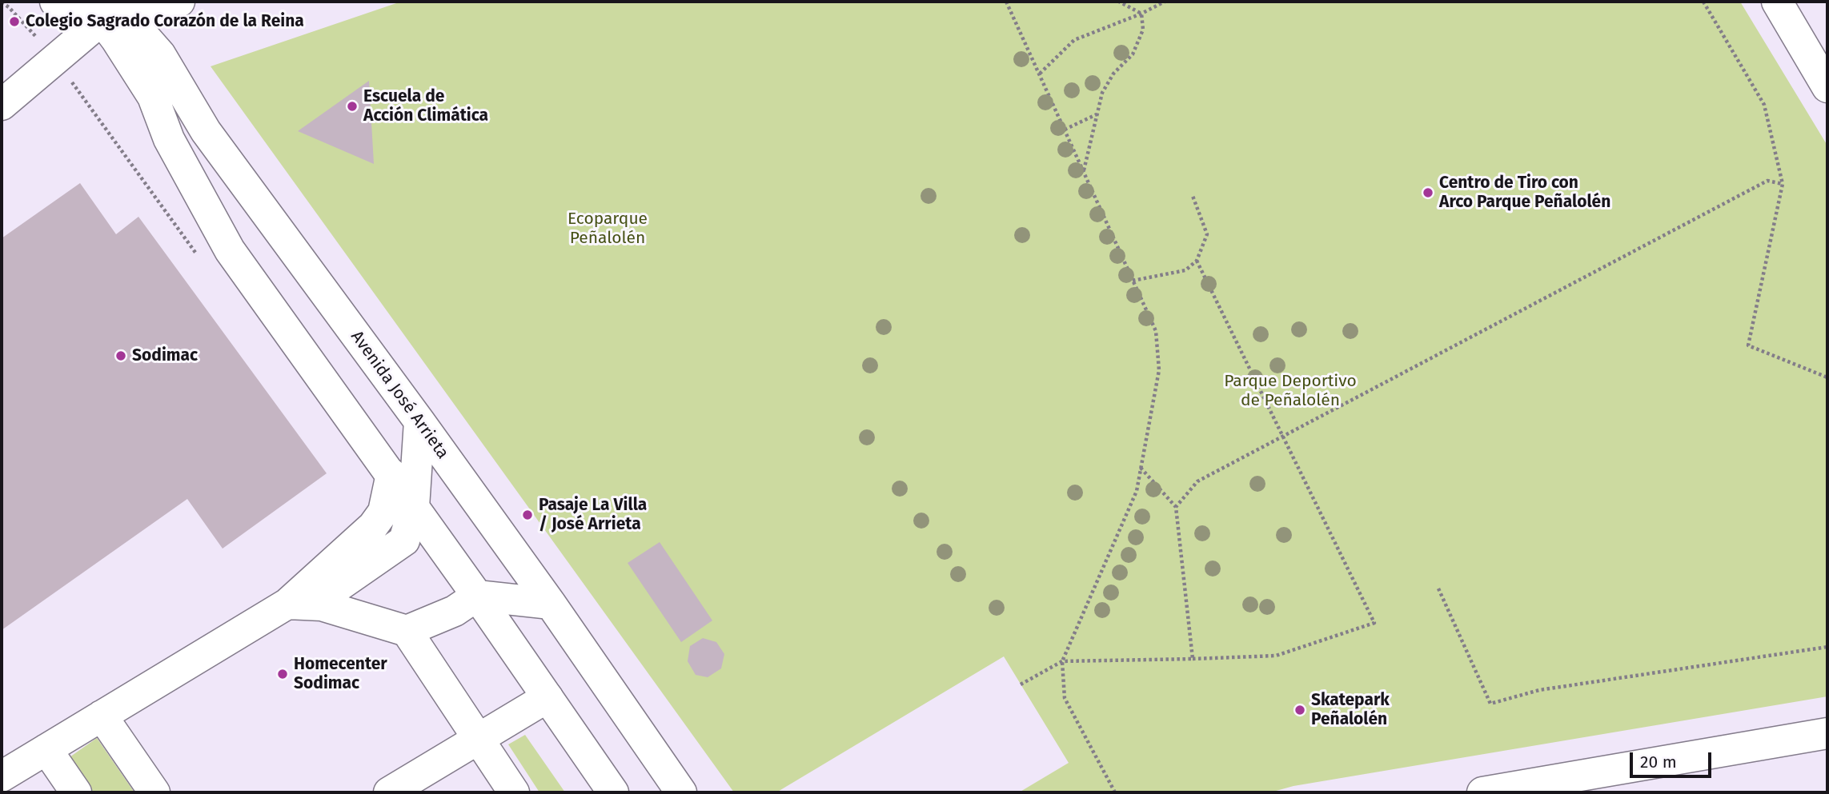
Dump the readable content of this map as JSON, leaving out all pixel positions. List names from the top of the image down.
{
  "streets": {
    "main road": ["Avenida José Arrieta"]
  },
  "parks": ["Ecoparque Peñalolén", "Parque Deportivo de Peñalolén"],
  "places": [
    "Colegio Sagrado Corazón de la Reina",
    "Escuela de Acción Climática",
    "Centro de Tiro con Arco Parque Peñalolén",
    "Sodimac",
    "Pasaje La Villa / José Arrieta",
    "Homecenter Sodimac",
    "Skatepark Peñalolén"
  ],
  "scale_bar": "20 m"
}
